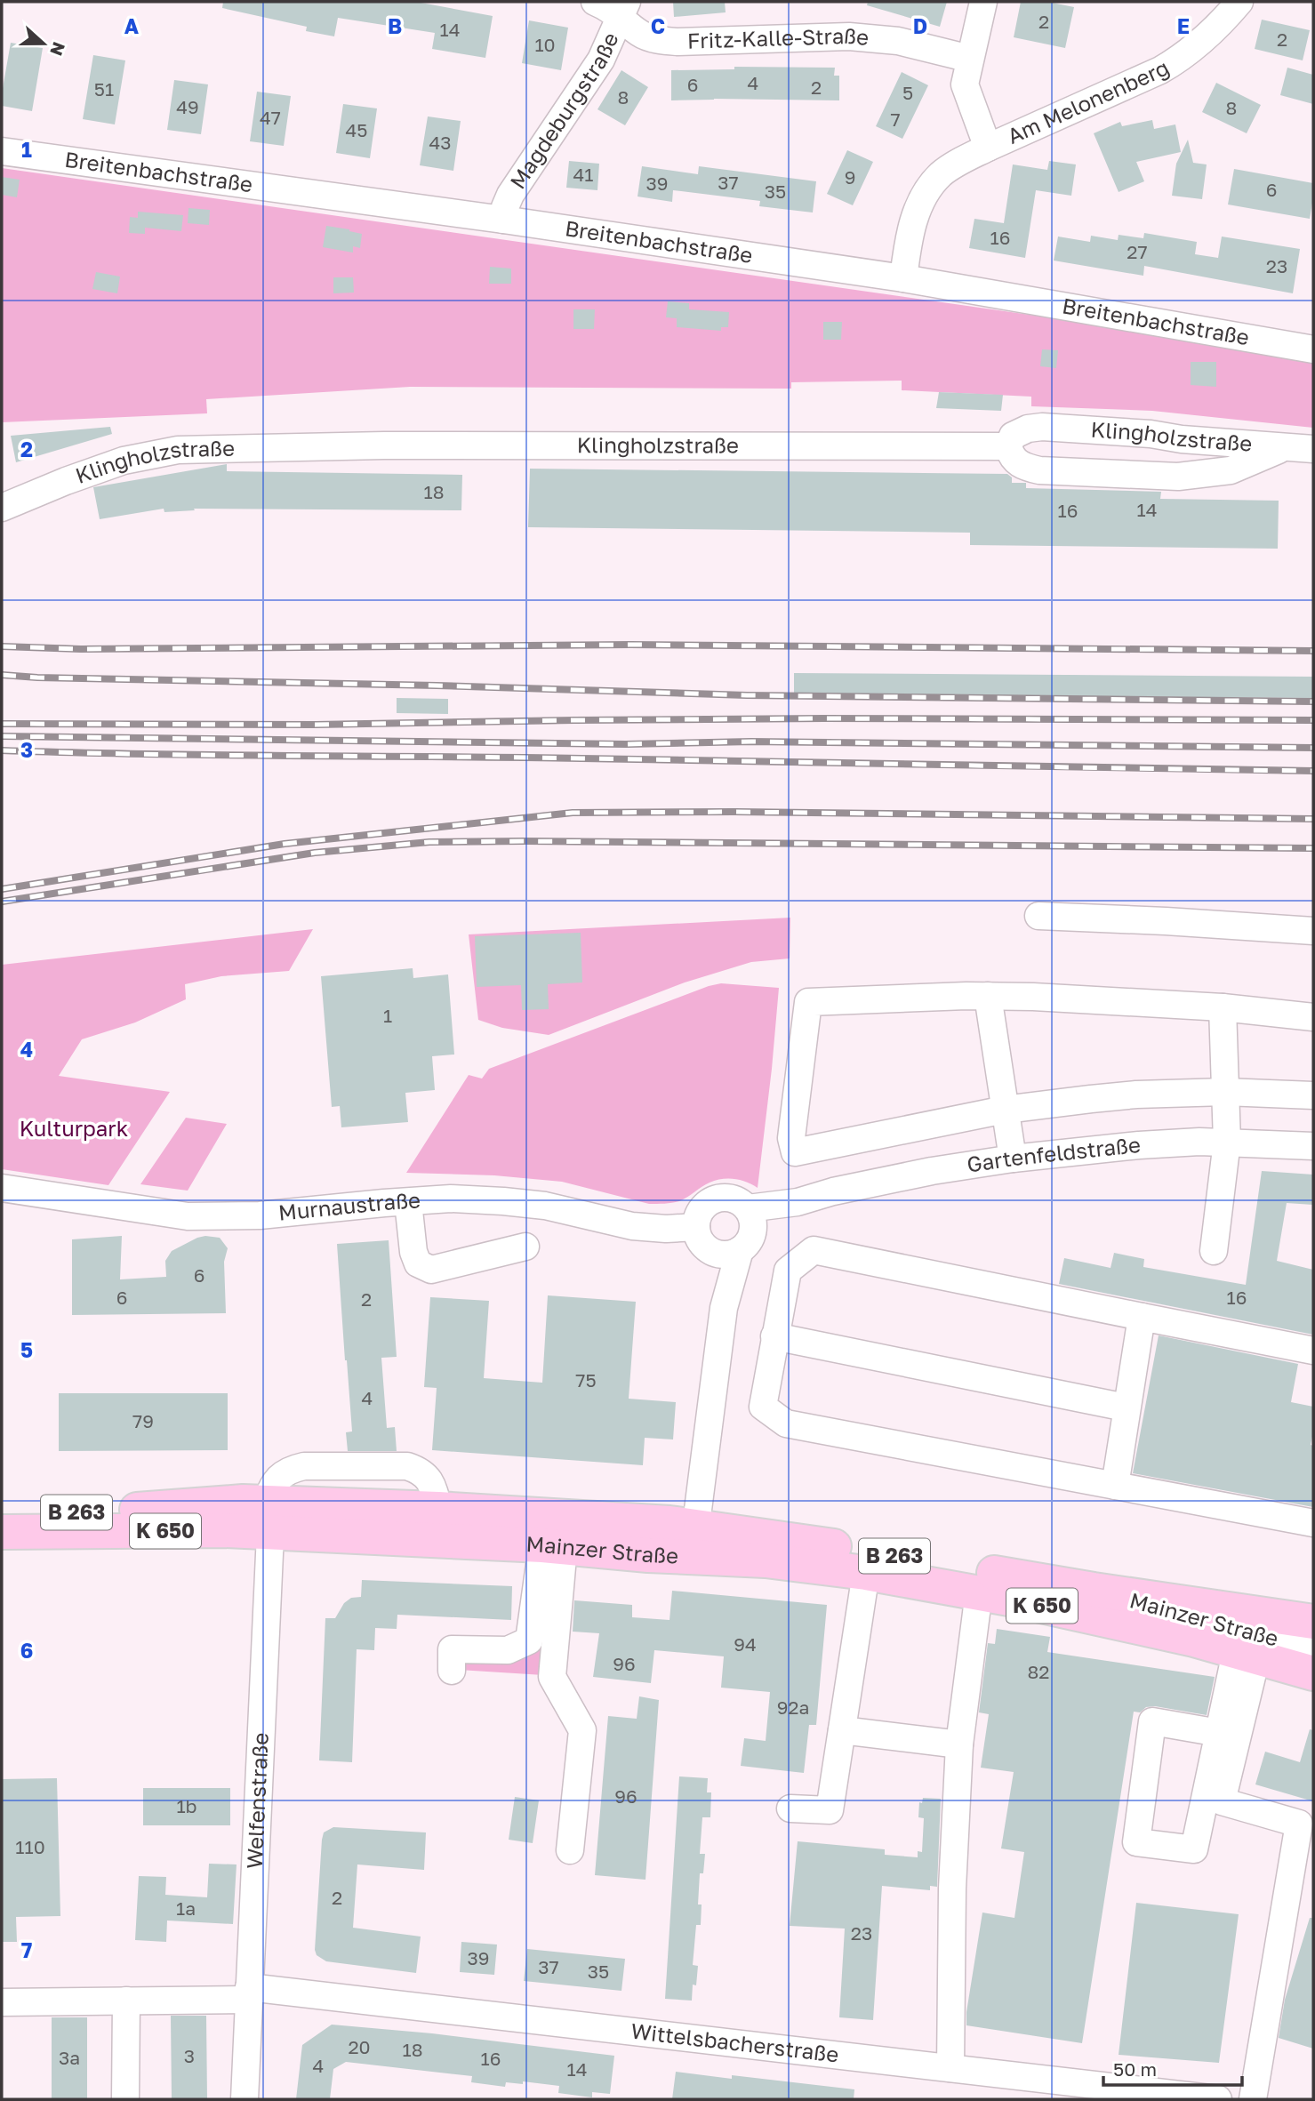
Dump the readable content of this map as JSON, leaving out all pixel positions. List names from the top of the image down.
{
  "streets": {
    "main road": ["B 263", "K 650", "Mainzer Straße"],
    "street": [
      "Fritz-Kalle-Straße",
      "Am Melonenberg",
      "Magdeburgstraße",
      "Breitenbachstraße",
      "Klingholzstraße",
      "Gartenfeldstraße",
      "Murnaustraße",
      "Welfenstraße",
      "Wittelsbacherstraße"
    ]
  },
  "crossings": [
    ["Fritz-Kalle-Straße", "Magdeburgstraße"],
    ["Am Melonenberg", "Breitenbachstraße"],
    ["Magdeburgstraße", "Breitenbachstraße"],
    ["Gartenfeldstraße", "Murnaustraße"],
    ["Mainzer Straße", "Welfenstraße"],
    ["Welfenstraße", "Wittelsbacherstraße"]
  ],
  "parks": ["Kulturpark"],
  "house_numbers": [
    "2",
    "14",
    "2",
    "10",
    "4",
    "6",
    "2",
    "51",
    "5",
    "8",
    "49",
    "8",
    "47",
    "7",
    "45",
    "43",
    "41",
    "9",
    "37",
    "39",
    "6",
    "35",
    "16",
    "27",
    "23",
    "18",
    "14",
    "16",
    "1",
    "6",
    "6",
    "16",
    "2",
    "75",
    "4",
    "79",
    "94",
    "96",
    "82",
    "92a",
    "96",
    "1b",
    "110",
    "2",
    "1a",
    "23",
    "39",
    "37",
    "35",
    "20",
    "18",
    "3",
    "3a",
    "16",
    "4",
    "14"
  ],
  "scale_bar": "50 m",
  "north": "right",
  "grid": {
    "columns": [
      "A",
      "B",
      "C",
      "D",
      "E"
    ],
    "rows": [
      "1",
      "2",
      "3",
      "4",
      "5",
      "6",
      "7"
    ]
  }
}
